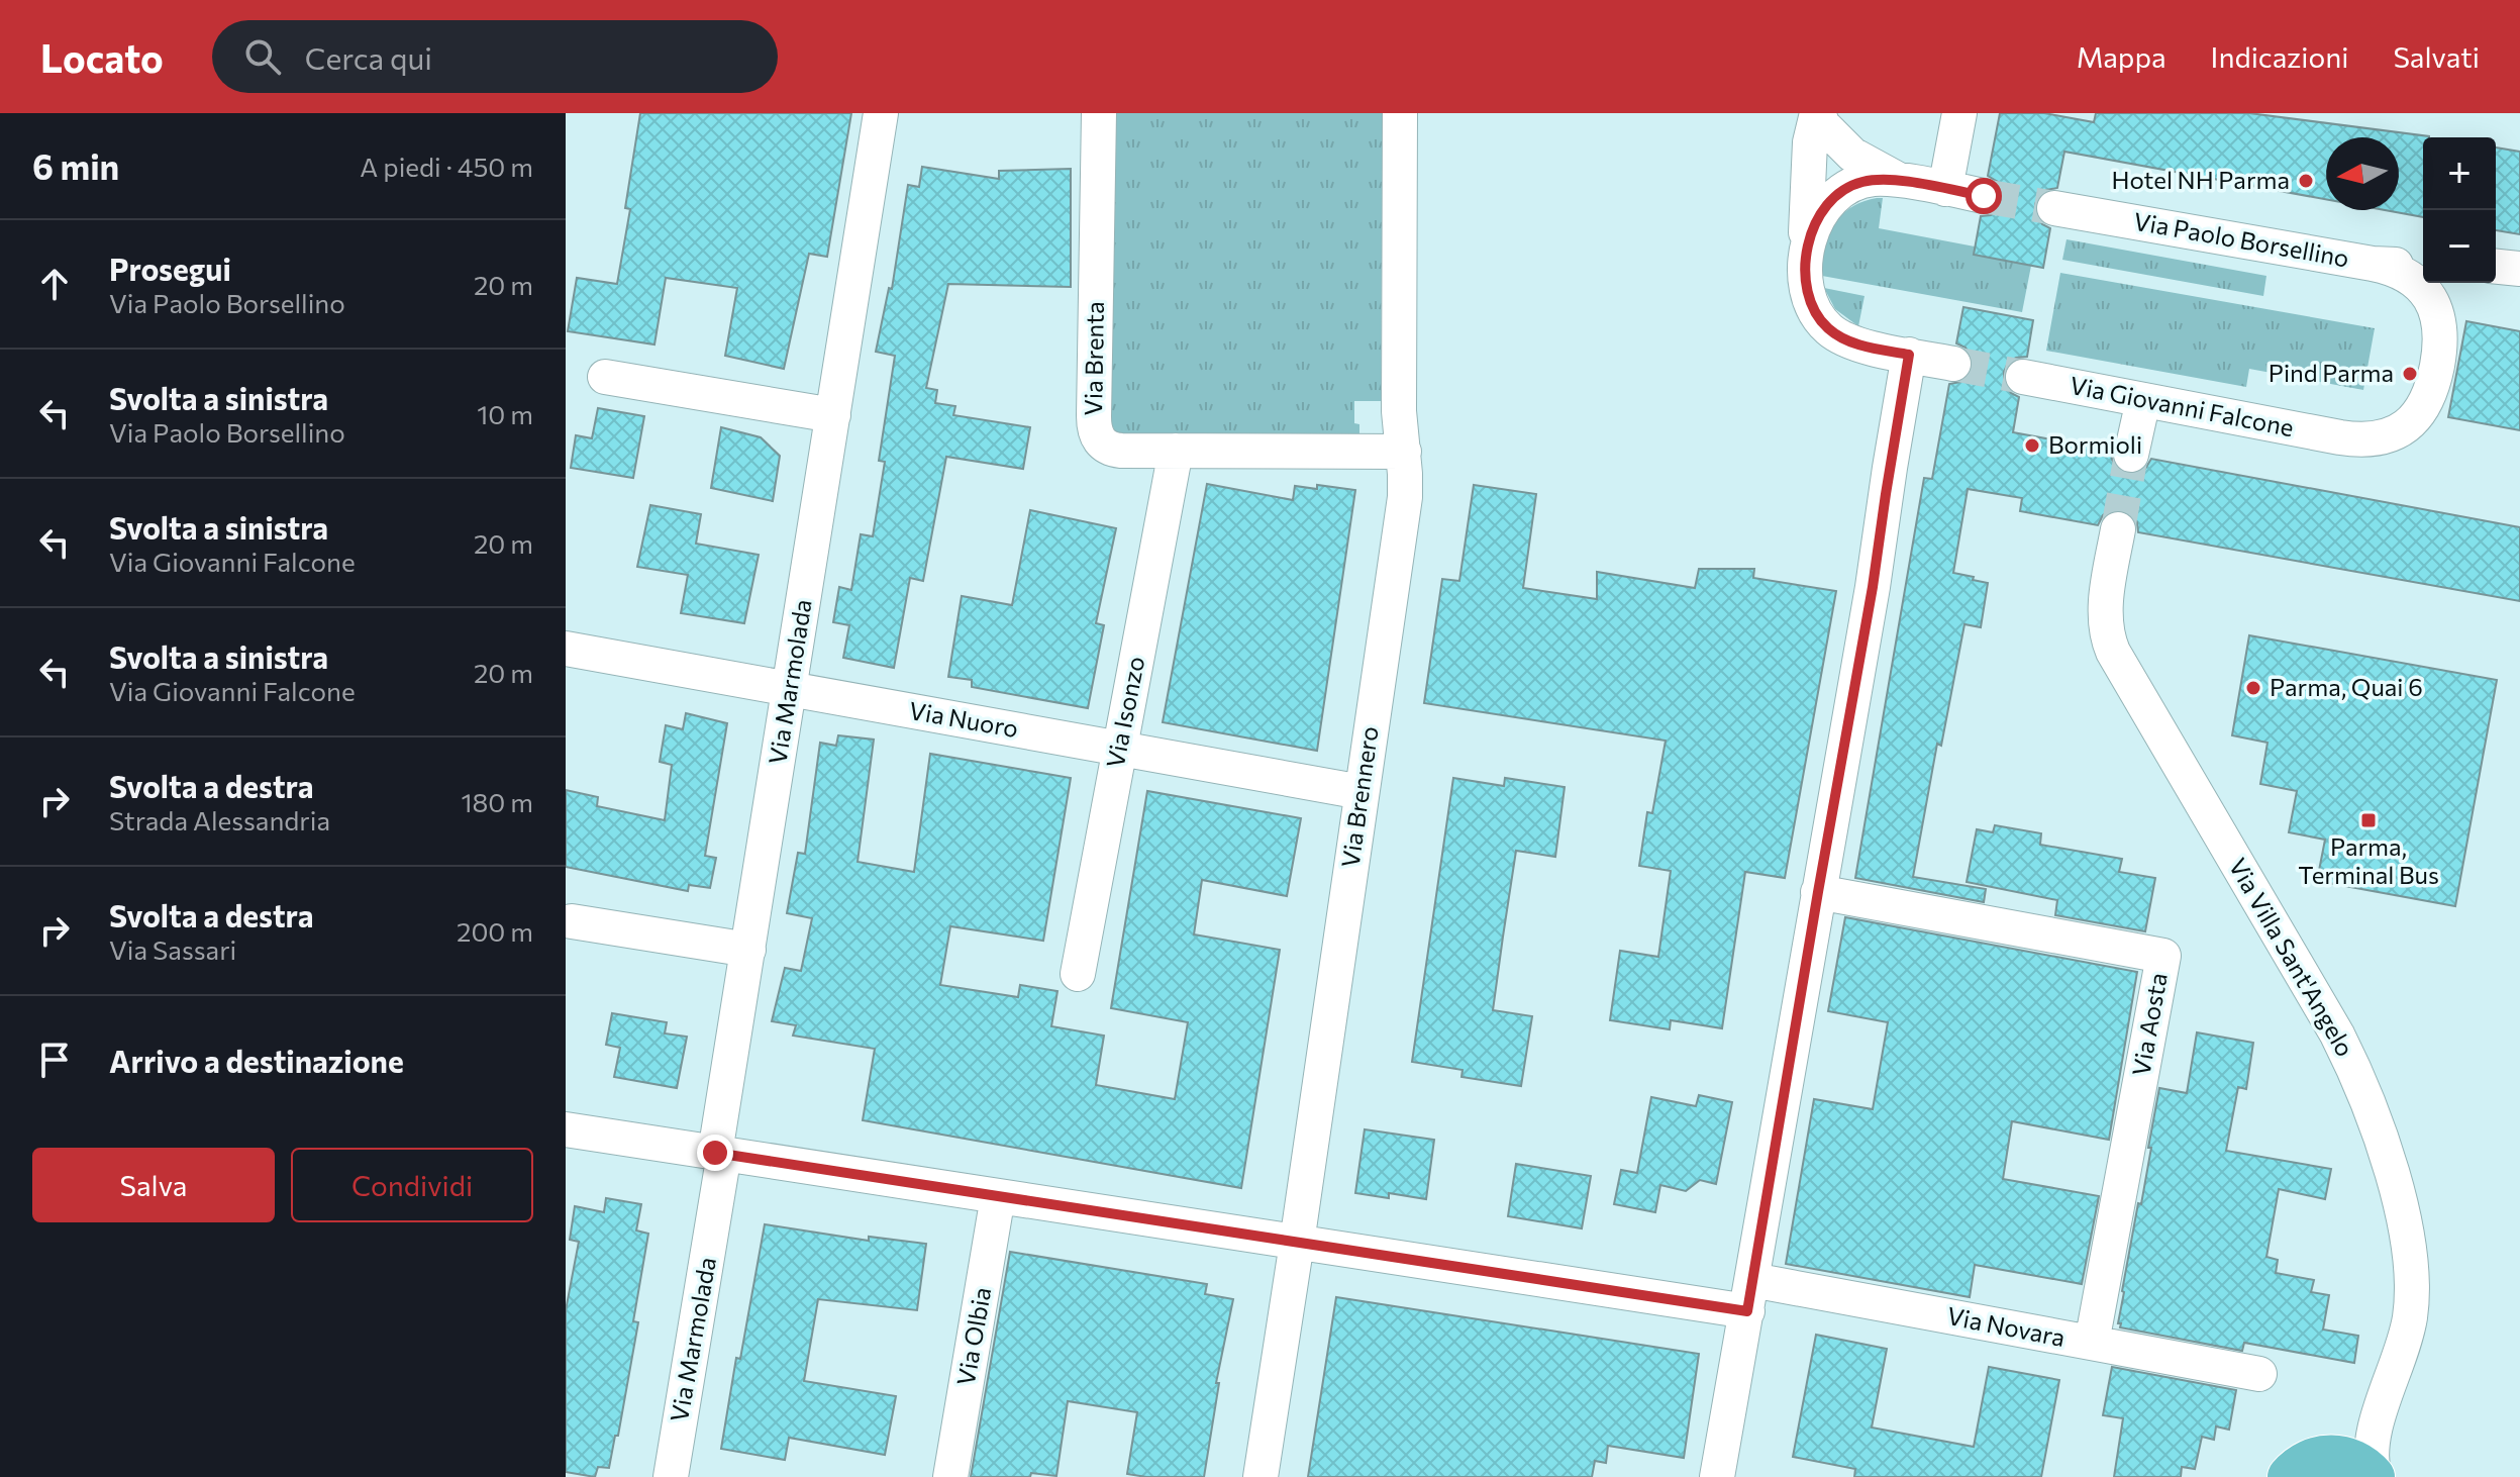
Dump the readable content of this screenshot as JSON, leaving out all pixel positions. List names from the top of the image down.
{
  "streets": {
    "street": [
      "Via Paolo Borsellino",
      "Via Brenta",
      "Via Giovanni Falcone",
      "Via Marmolada",
      "Via Isonzo",
      "Via Nuoro",
      "Via Brennero",
      "Via Villa Sant'Angelo",
      "Via Aosta",
      "Via Novara",
      "Via Olbia"
    ]
  },
  "crossings": [
    ["Via Paolo Borsellino", "Via Giovanni Falcone"],
    ["Via Brenta", "Via Isonzo"],
    ["Via Brenta", "Via Brennero"],
    ["Via Marmolada", "Via Nuoro"],
    ["Via Marmolada", "Via Novara"],
    ["Via Isonzo", "Via Nuoro"],
    ["Via Nuoro", "Via Brennero"],
    ["Via Brennero", "Via Novara"],
    ["Via Aosta", "Via Novara"],
    ["Via Novara", "Via Olbia"]
  ],
  "places": {
    "other": [
      "Hotel NH Parma",
      "Pind Parma",
      "Bormioli",
      "Parma, Quai 6"
    ],
    "transit": ["Parma, Terminal Bus"]
  },
  "north": "left",
  "page": {
    "header": "Locato",
    "search": "Cerca qui",
    "nav": ["Mappa", "Indicazioni", "Salvati"],
    "heading": ["6 min", "A piedi · 450 m"],
    "map_buttons": ["+", "−"],
    "list": [
      ["Prosegui", "Via Paolo Borsellino", "20 m"],
      ["Svolta a sinistra", "Via Paolo Borsellino", "10 m"],
      ["Svolta a sinistra", "Via Giovanni Falcone", "20 m"],
      ["Svolta a sinistra", "Via Giovanni Falcone", "20 m"],
      ["Svolta a destra", "Strada Alessandria", "180 m"],
      ["Svolta a destra", "Via Sassari", "200 m"],
      "Arrivo a destinazione"
    ],
    "buttons": ["Salva", "Condividi"]
  }
}
